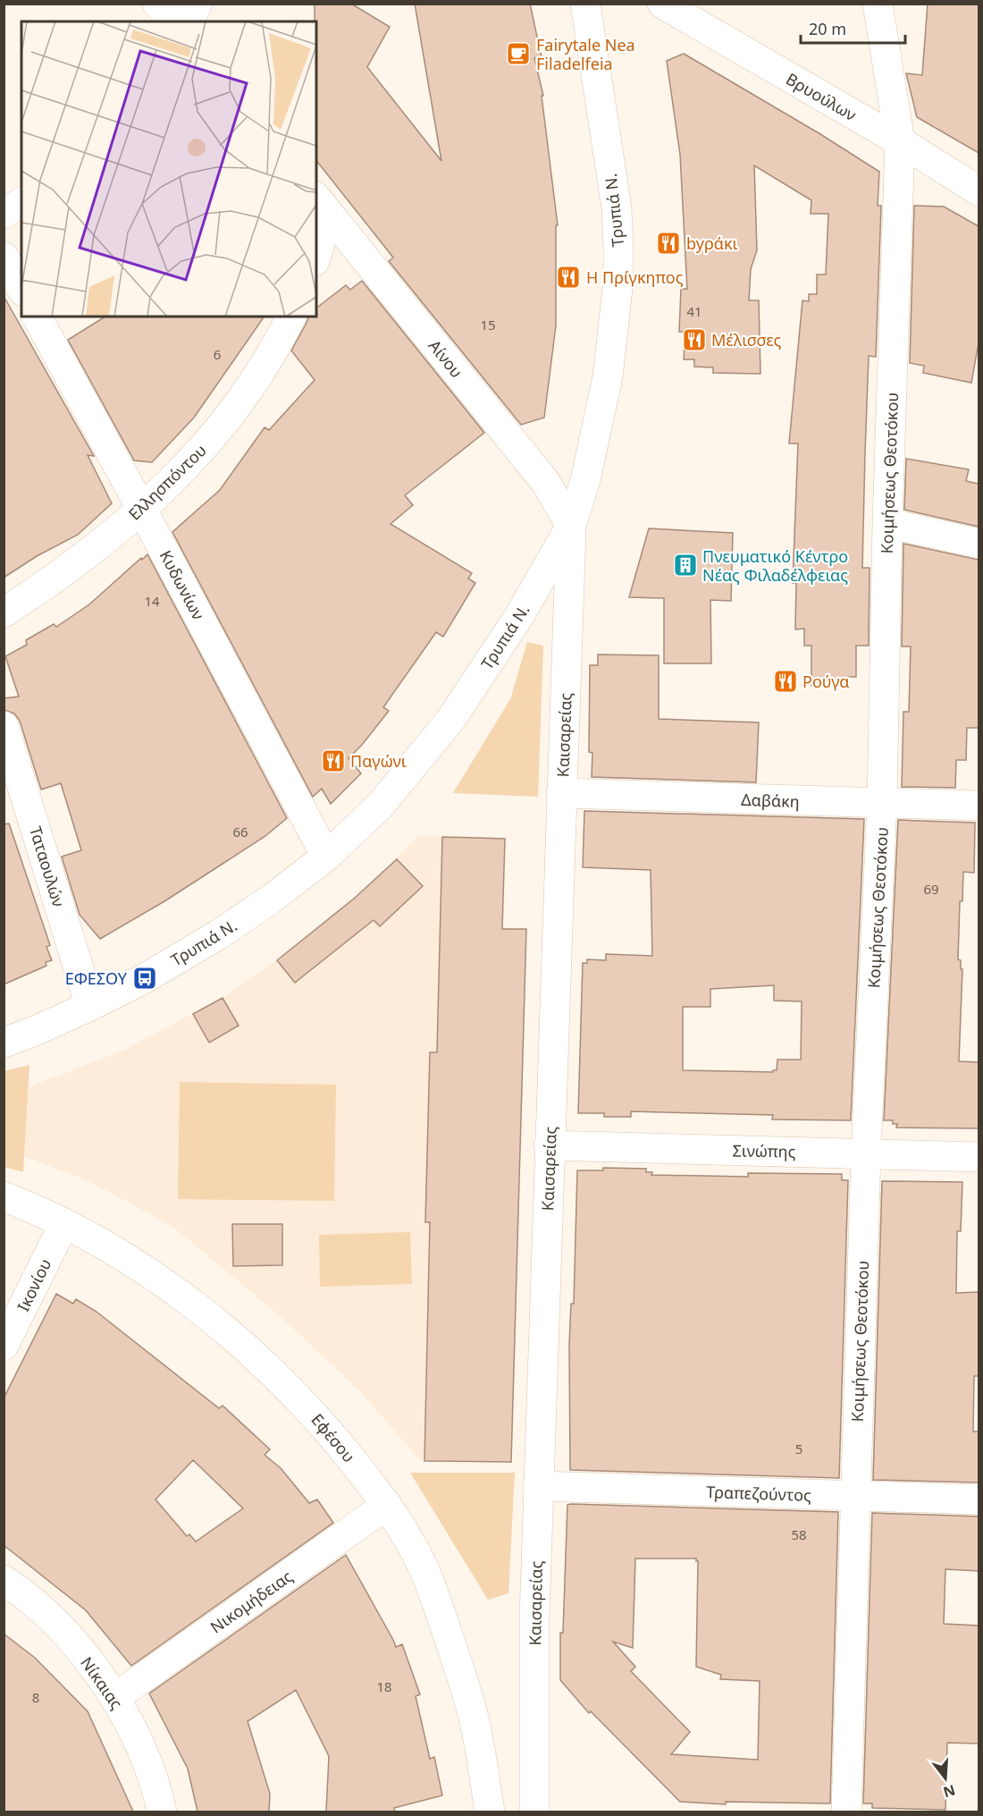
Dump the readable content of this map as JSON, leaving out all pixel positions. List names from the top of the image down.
{
  "streets": {
    "street": [
      "Βρυούλων",
      "Τρυπιά Ν.",
      "Αίνου",
      "Κοιμήσεως Θεοτόκου",
      "Ελλησπόντου",
      "Κυδωνίων",
      "Καισαρείας",
      "Δαβάκη",
      "Ταταουλών",
      "Σινώπης",
      "Ικονίου",
      "Εφέσου",
      "Τραπεζούντος",
      "Νικομήδειας",
      "Νίκαιας"
    ]
  },
  "crossings": [
    ["Βρυούλων", "Κοιμήσεως Θεοτόκου"],
    ["Τρυπιά Ν.", "Αίνου"],
    ["Τρυπιά Ν.", "Κυδωνίων"],
    ["Τρυπιά Ν.", "Καισαρείας"],
    ["Τρυπιά Ν.", "Ταταουλών"],
    ["Αίνου", "Καισαρείας"],
    ["Κοιμήσεως Θεοτόκου", "Δαβάκη"],
    ["Κοιμήσεως Θεοτόκου", "Σινώπης"],
    ["Κοιμήσεως Θεοτόκου", "Τραπεζούντος"],
    ["Ελλησπόντου", "Κυδωνίων"],
    ["Καισαρείας", "Δαβάκη"],
    ["Καισαρείας", "Σινώπης"],
    ["Καισαρείας", "Τραπεζούντος"],
    ["Ικονίου", "Εφέσου"],
    ["Εφέσου", "Νικομήδειας"],
    ["Νικομήδειας", "Νίκαιας"]
  ],
  "places": {
    "cafe": ["Fairytale Nea Filadelfeia"],
    "restaurant": [
      "byράκι",
      "Η Πρίγκηπος",
      "Μέλισσες",
      "Ρούγα",
      "Παγώνι"
    ],
    "building": ["Πνευματικό Κέντρο Νέας Φιλαδέλφειας"],
    "bus stop": ["ΕΦΕΣΟΥ"]
  },
  "house_numbers": [
    "41",
    "15",
    "6",
    "14",
    "66",
    "69",
    "5",
    "58",
    "18",
    "8"
  ],
  "scale_bar": "20 m",
  "north": "bottom"
}
